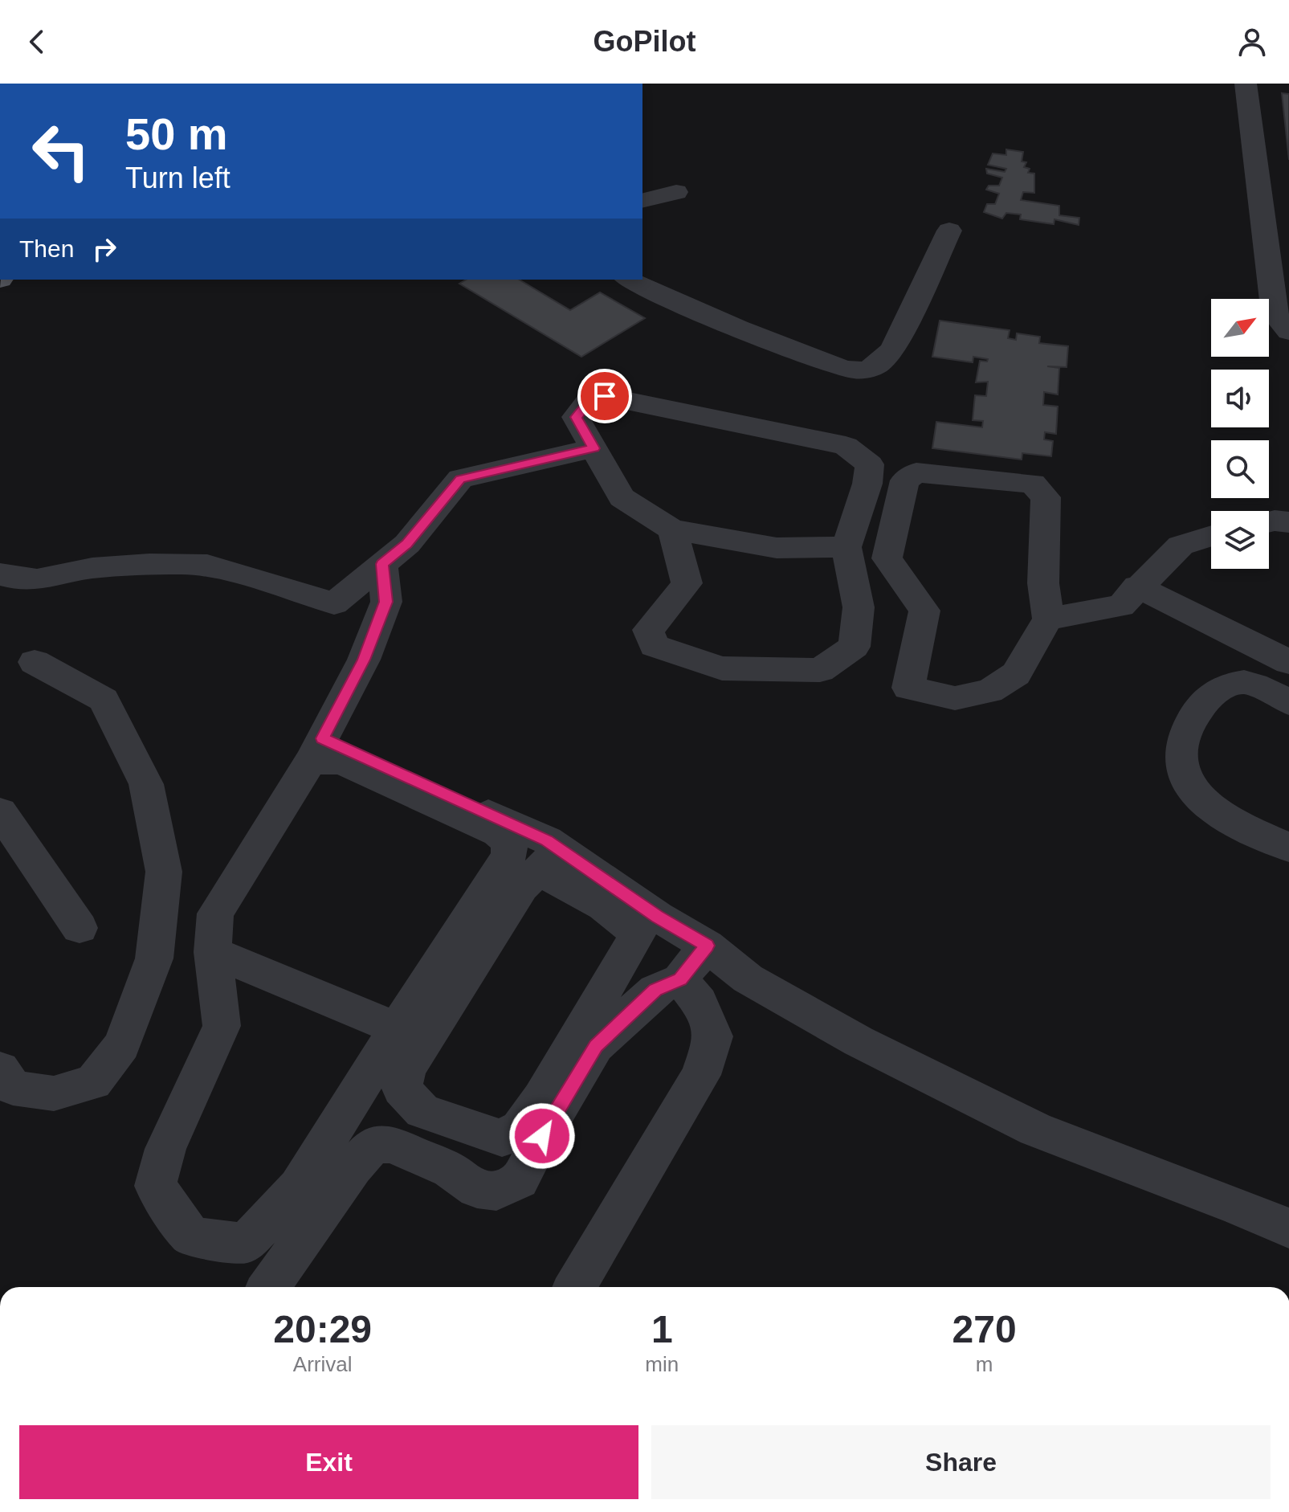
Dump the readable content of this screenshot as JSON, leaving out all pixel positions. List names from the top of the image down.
{
  "north": "top right",
  "page": {
    "header": "GoPilot",
    "turn": ["50 m", "Turn left"],
    "then": "Then",
    "eta": [
      "20:29",
      "Arrival",
      "1",
      "min",
      "270",
      "m"
    ],
    "buttons": ["Exit", "Share"]
  }
}
